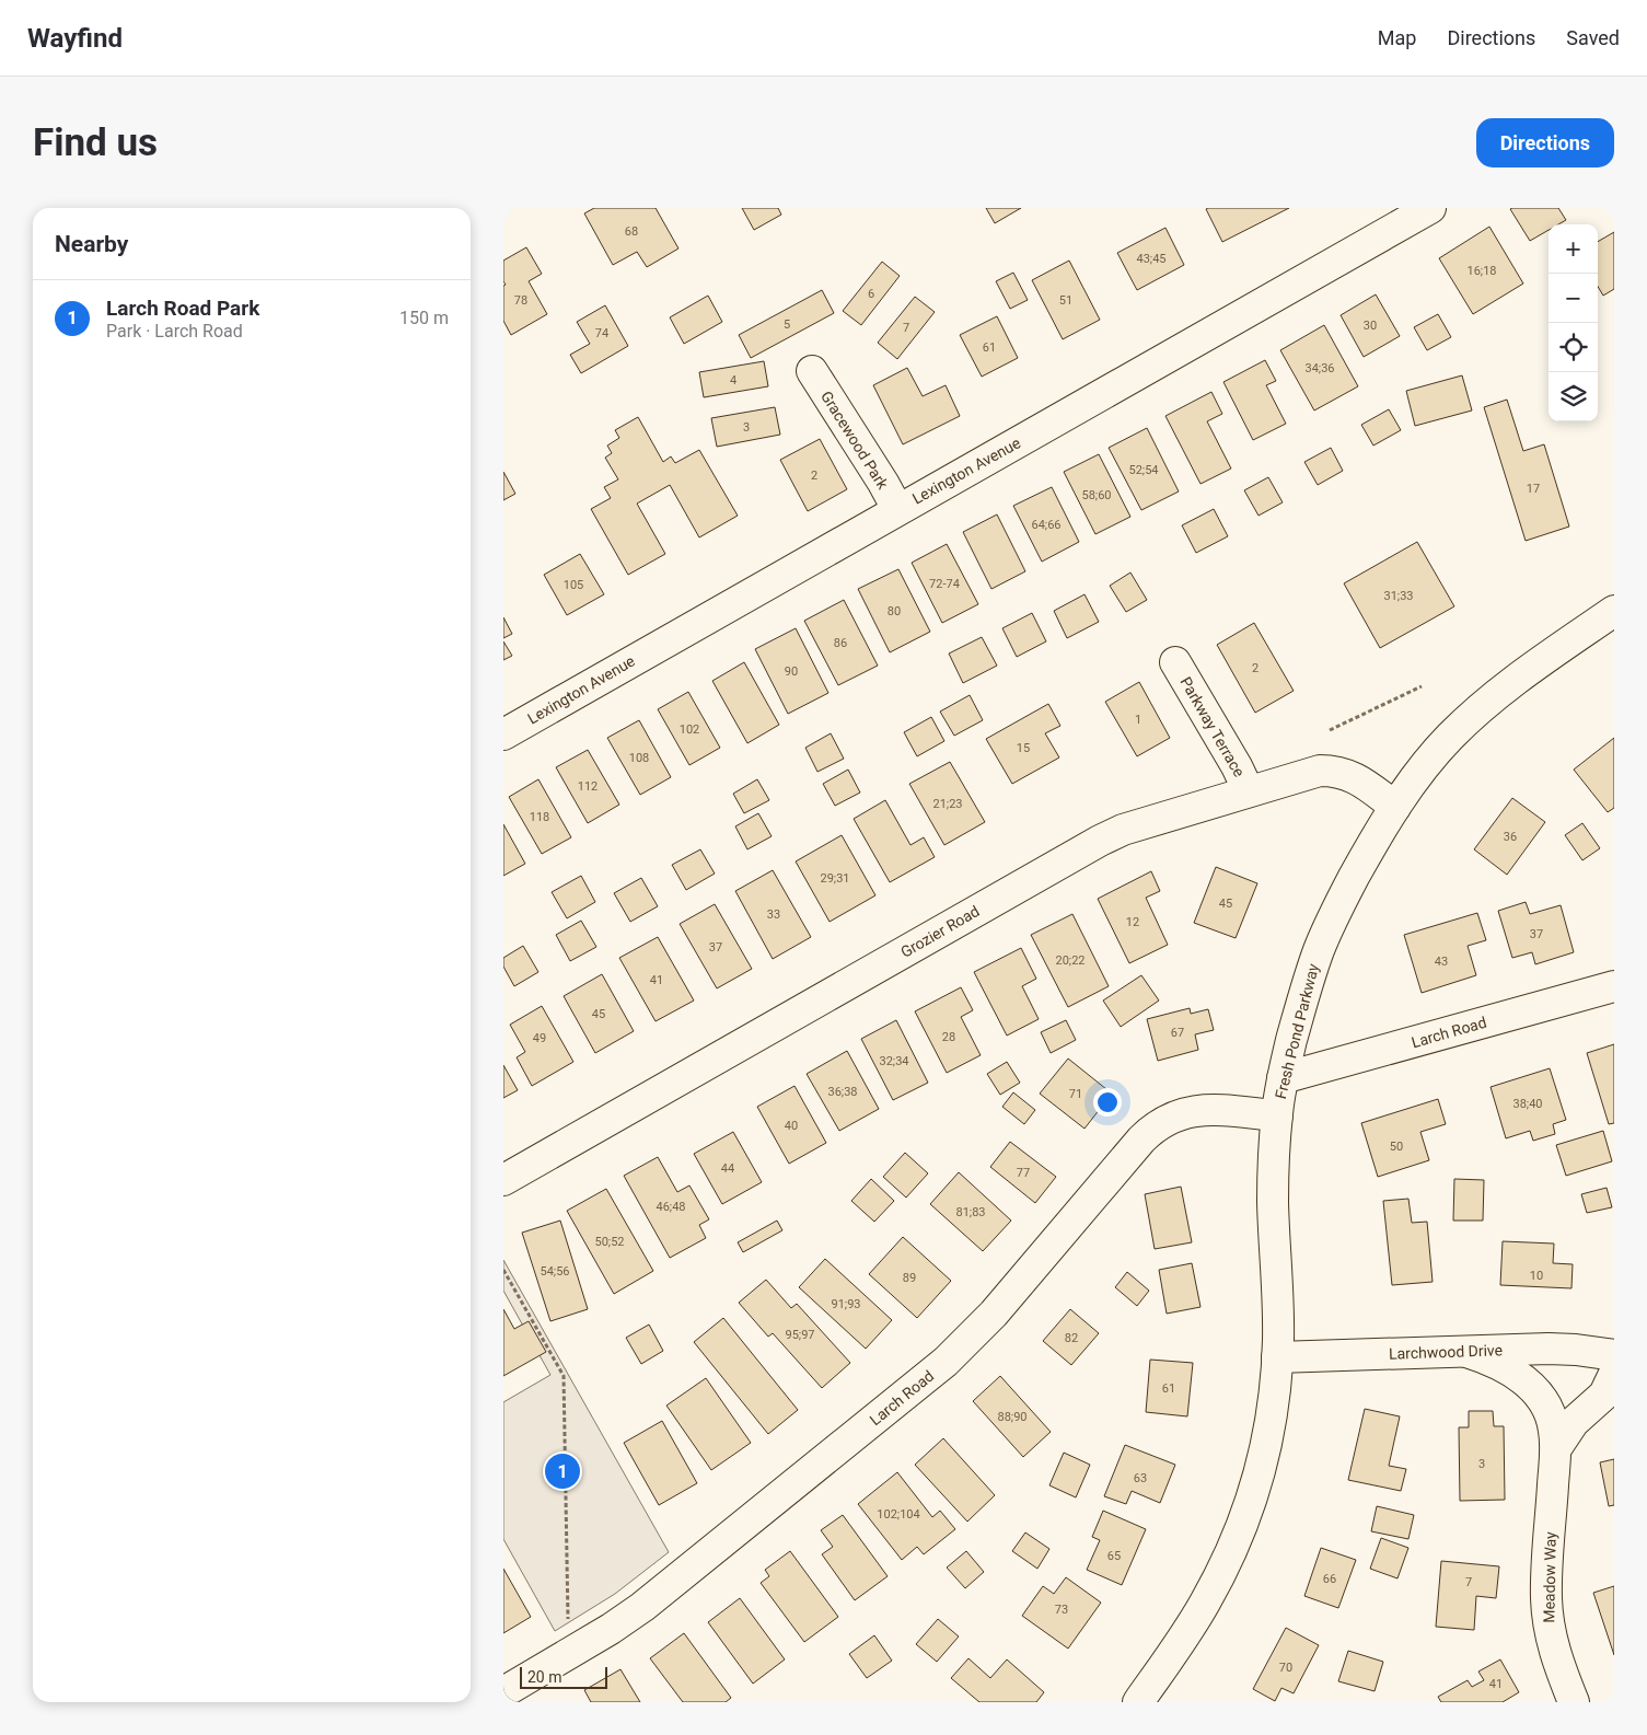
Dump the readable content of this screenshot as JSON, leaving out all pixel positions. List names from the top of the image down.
{
  "streets": {
    "main road": [
      "Gracewood Park",
      "Lexington Avenue",
      "Parkway Terrace",
      "Grozier Road",
      "Fresh Pond Parkway",
      "Larch Road",
      "Larchwood Drive",
      "Meadow Way"
    ]
  },
  "crossings": [
    ["Gracewood Park", "Lexington Avenue"],
    ["Parkway Terrace", "Grozier Road"],
    ["Grozier Road", "Fresh Pond Parkway"],
    ["Fresh Pond Parkway", "Larch Road"],
    ["Fresh Pond Parkway", "Larchwood Drive"],
    ["Larchwood Drive", "Meadow Way"]
  ],
  "house_numbers": [
    "68",
    "43;45",
    "16;18",
    "6",
    "78",
    "51",
    "5",
    "30",
    "7",
    "74",
    "61",
    "34;36",
    "4",
    "3",
    "52;54",
    "2",
    "17",
    "58;60",
    "64;66",
    "72-74",
    "105",
    "31;33",
    "80",
    "86",
    "2",
    "90",
    "1",
    "102",
    "15",
    "108",
    "112",
    "21;23",
    "118",
    "36",
    "29;31",
    "45",
    "33",
    "12",
    "37",
    "37",
    "20;22",
    "43",
    "41",
    "45",
    "67",
    "28",
    "49",
    "32;34",
    "36;38",
    "71",
    "38;40",
    "40",
    "50",
    "44",
    "77",
    "46;48",
    "81;83",
    "50;52",
    "54;56",
    "10",
    "89",
    "91;93",
    "95;97",
    "82",
    "61",
    "88;90",
    "3",
    "63",
    "102;104",
    "65",
    "66",
    "7",
    "73",
    "70",
    "41"
  ],
  "scale_bar": "20 m",
  "page": {
    "header": "Wayfind",
    "nav": ["Map", "Directions", "Saved"],
    "buttons": "Directions",
    "title": "Find us",
    "heading": "Nearby",
    "map_buttons": ["+", "−"],
    "list": [
      {
        "mark": "1",
        "name": "Larch Road Park",
        "note": "Park · Larch Road",
        "value": "150 m"
      }
    ],
    "pins": "1",
    "scale": "20 m"
  }
}
